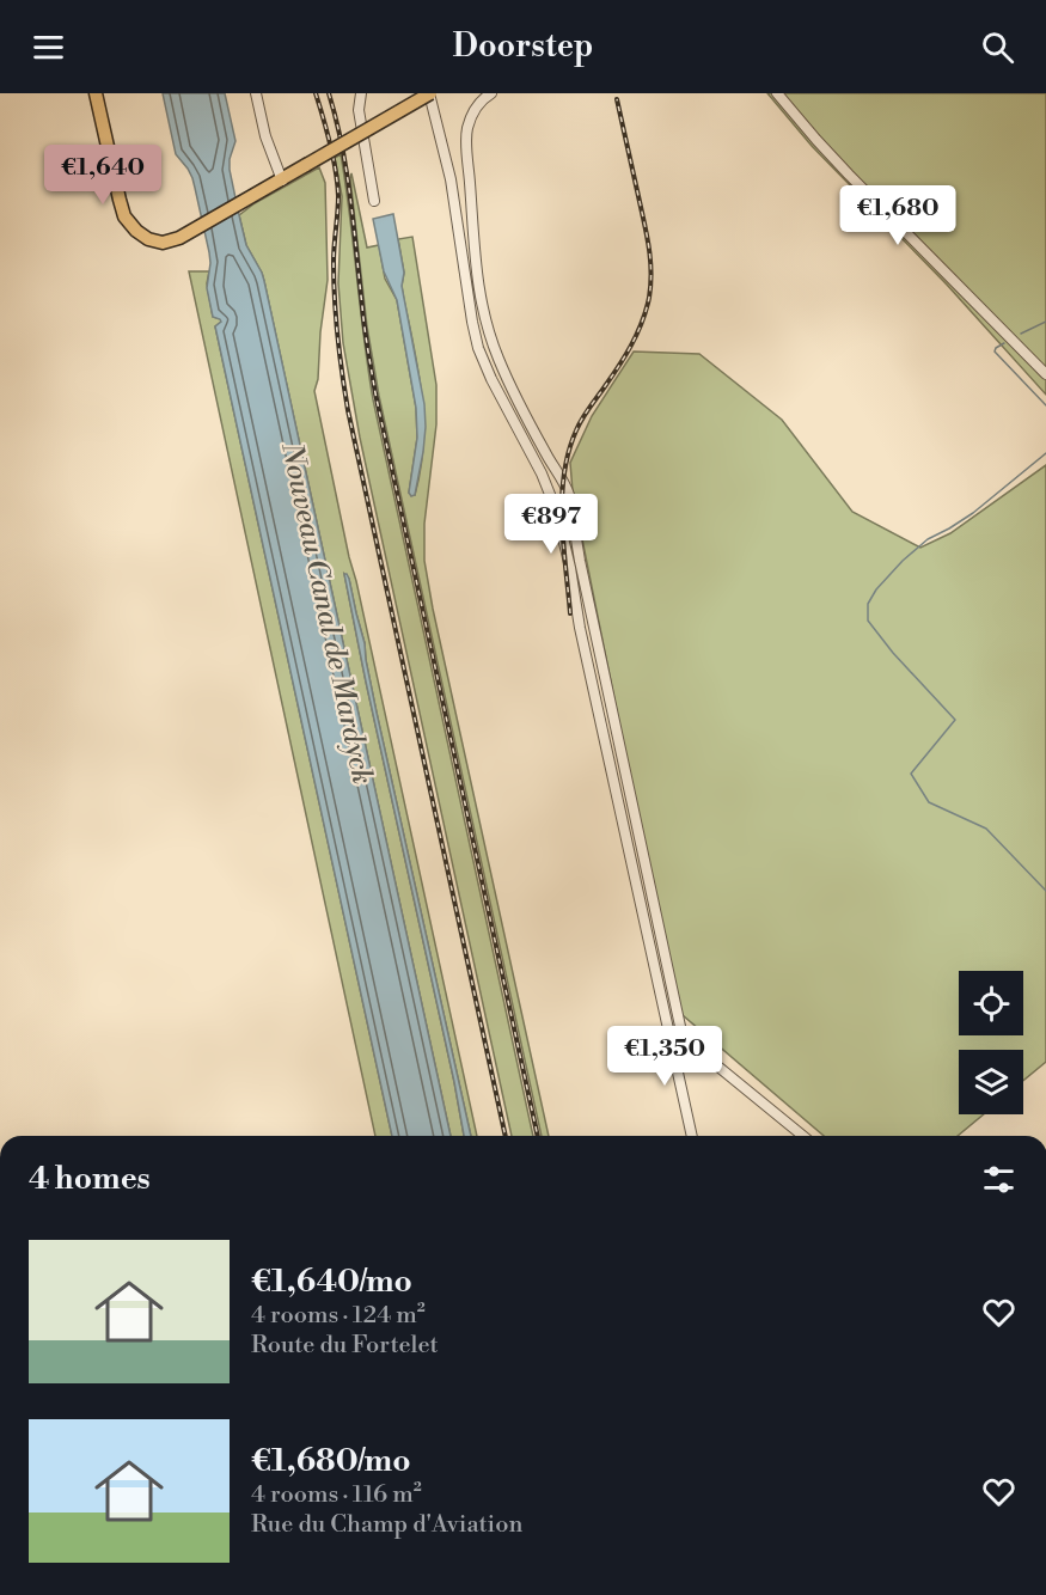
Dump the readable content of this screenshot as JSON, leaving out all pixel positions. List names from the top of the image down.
{
  "water": ["Nouveau Canal de Mardyck"],
  "page": {
    "header": "Doorstep",
    "price": [
      "€1,640",
      "€1,680",
      "€897",
      "€1,350"
    ],
    "heading": "4 homes",
    "list": [
      {
        "name": "€1,640/mo",
        "note": "4 rooms · 124 m² · Route du Fortelet"
      },
      {
        "name": "€1,680/mo",
        "note": "4 rooms · 116 m² · Rue du Champ d'Aviation"
      }
    ]
  }
}
